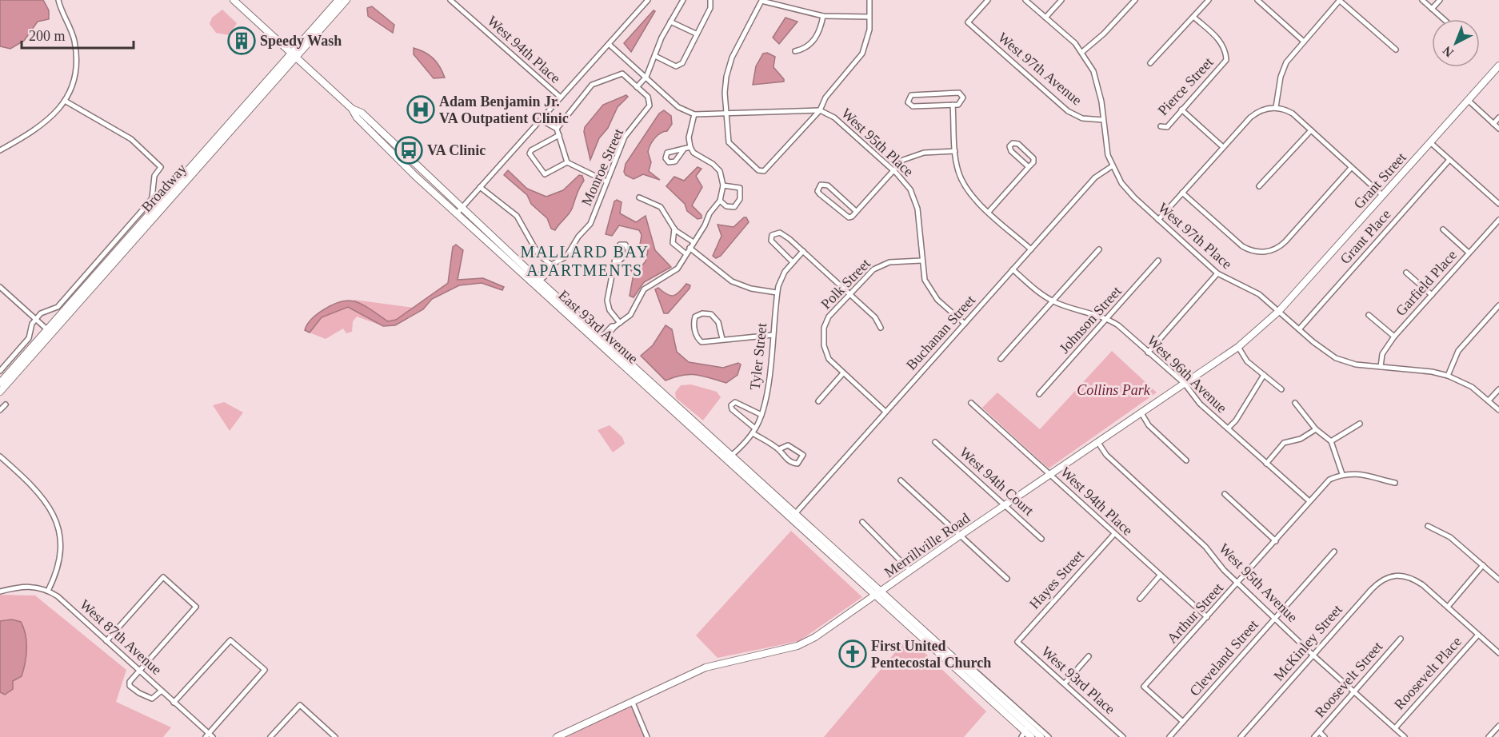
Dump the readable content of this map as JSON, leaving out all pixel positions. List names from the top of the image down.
{
  "streets": {
    "main road": ["Broadway"],
    "street": [
      "West 94th Place",
      "West 97th Avenue",
      "Pierce Street",
      "West 95th Place",
      "Monroe Street",
      "Grant Street",
      "West 97th Place",
      "Grant Place",
      "Garfield Place",
      "Polk Street",
      "Johnson Street",
      "East 93rd Avenue",
      "Buchanan Street",
      "Tyler Street",
      "West 96th Avenue",
      "West 94th Court",
      "Merrillville Road",
      "Hayes Street",
      "West 95th Avenue",
      "Arthur Street",
      "West 87th Avenue",
      "McKinley Street",
      "Cleveland Street",
      "Roosevelt Place",
      "Roosevelt Street",
      "West 93rd Place"
    ]
  },
  "crossings": [
    ["West 94th Place", "Merrillville Road"],
    ["West 94th Place", "Hayes Street"],
    ["West 94th Place", "Arthur Street"],
    ["West 97th Avenue", "West 97th Place"],
    ["West 95th Place", "Polk Street"],
    ["West 95th Place", "Buchanan Street"],
    ["Monroe Street", "East 93rd Avenue"],
    ["Grant Street", "West 97th Place"],
    ["Grant Street", "Merrillville Road"],
    ["Broadway", "East 93rd Avenue"],
    ["West 97th Place", "Grant Place"],
    ["West 97th Place", "Garfield Place"],
    ["West 97th Place", "Buchanan Street"],
    ["West 97th Place", "Merrillville Road"],
    ["Johnson Street", "West 96th Avenue"],
    ["East 93rd Avenue", "Buchanan Street"],
    ["East 93rd Avenue", "Tyler Street"],
    ["East 93rd Avenue", "Merrillville Road"],
    ["Buchanan Street", "West 96th Avenue"],
    ["West 96th Avenue", "Merrillville Road"],
    ["West 96th Avenue", "Arthur Street"],
    ["West 94th Court", "Merrillville Road"],
    ["Merrillville Road", "West 95th Avenue"],
    ["Hayes Street", "West 93rd Place"],
    ["West 95th Avenue", "Arthur Street"],
    ["West 95th Avenue", "McKinley Street"],
    ["West 95th Avenue", "Cleveland Street"],
    ["West 95th Avenue", "Roosevelt Place"],
    ["West 95th Avenue", "Roosevelt Street"],
    ["Arthur Street", "Cleveland Street"]
  ],
  "districts": ["MALLARD BAY APARTMENTS"],
  "parks": ["Collins Park"],
  "places": {
    "building": ["Speedy Wash"],
    "hospital": ["Adam Benjamin Jr. VA Outpatient Clinic"],
    "bus stop": ["VA Clinic"],
    "church": ["First United Pentecostal Church"]
  },
  "scale_bar": "200 m",
  "north": "bottom left"
}
